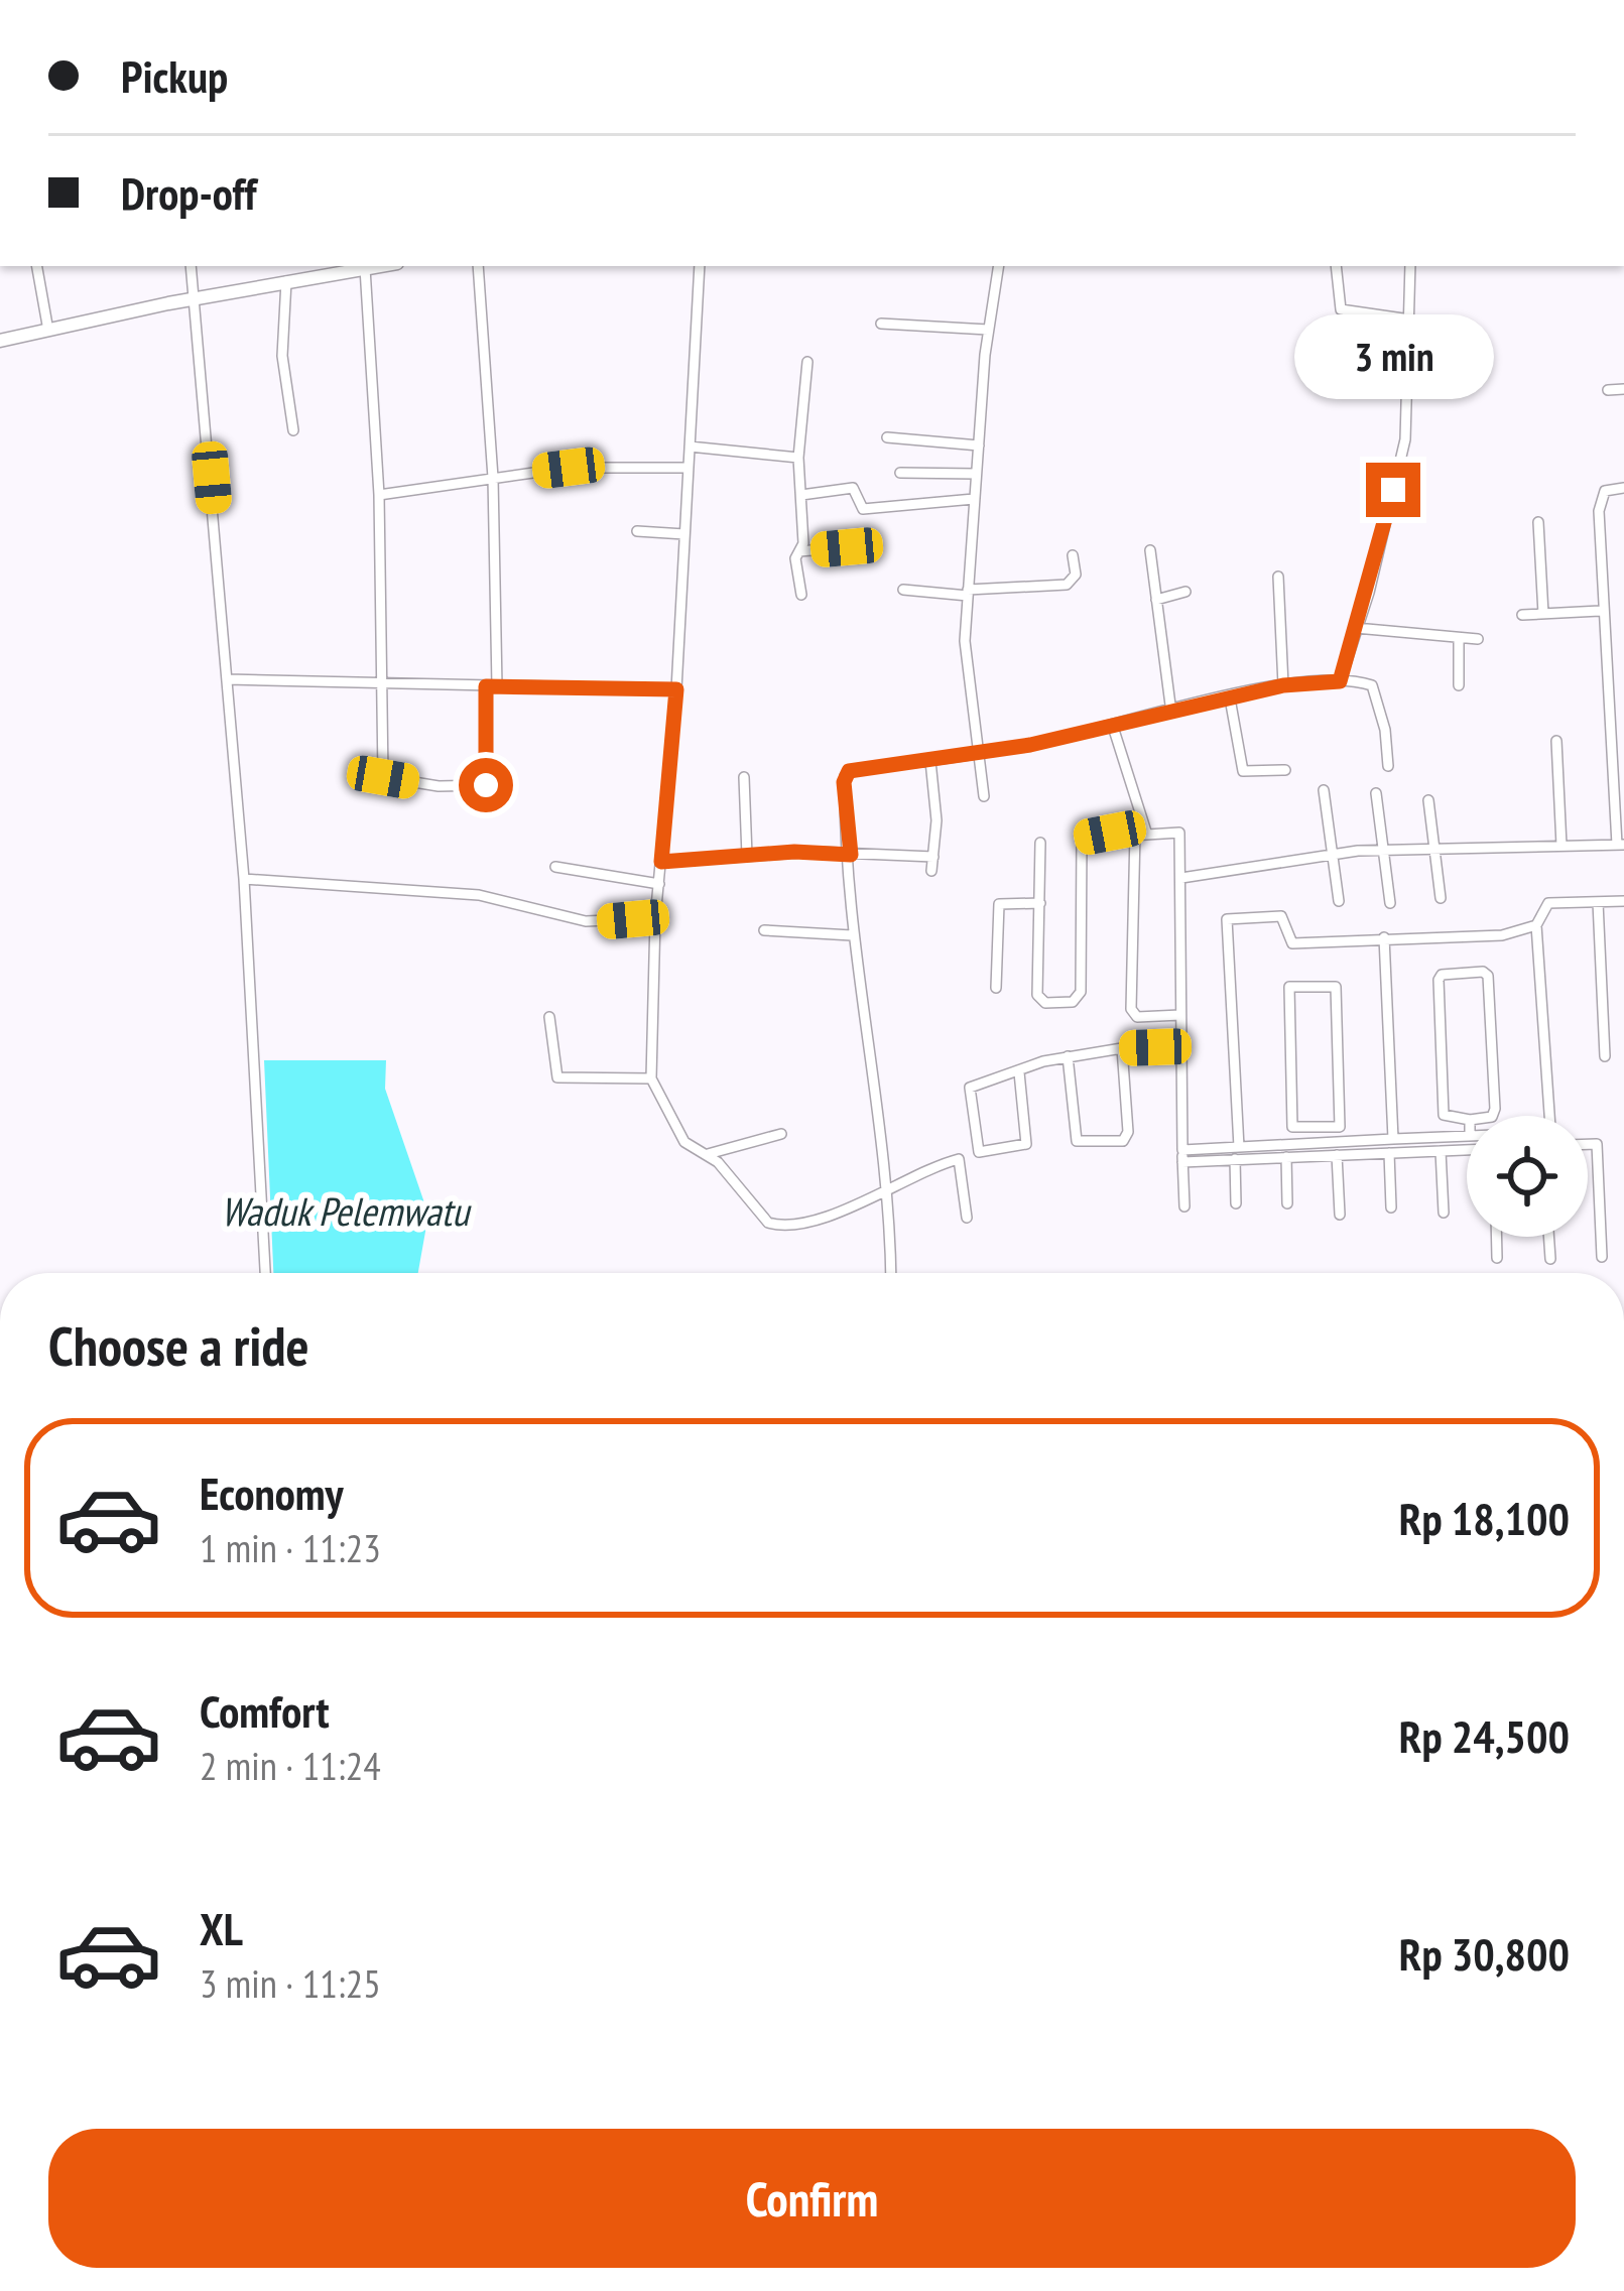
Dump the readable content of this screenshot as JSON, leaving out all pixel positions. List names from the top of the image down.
{
  "water": ["Waduk Pelemwatu"],
  "page": {
    "banner": ["Pickup", "Drop-off"],
    "bubble": "3 min",
    "heading": "Choose a ride",
    "list": [
      {
        "name": "Economy",
        "note": "1 min · 11:23",
        "value": "Rp 18,100"
      },
      {
        "name": "Comfort",
        "note": "2 min · 11:24",
        "value": "Rp 24,500"
      },
      {
        "name": "XL",
        "note": "3 min · 11:25",
        "value": "Rp 30,800"
      }
    ],
    "buttons": "Confirm"
  }
}
